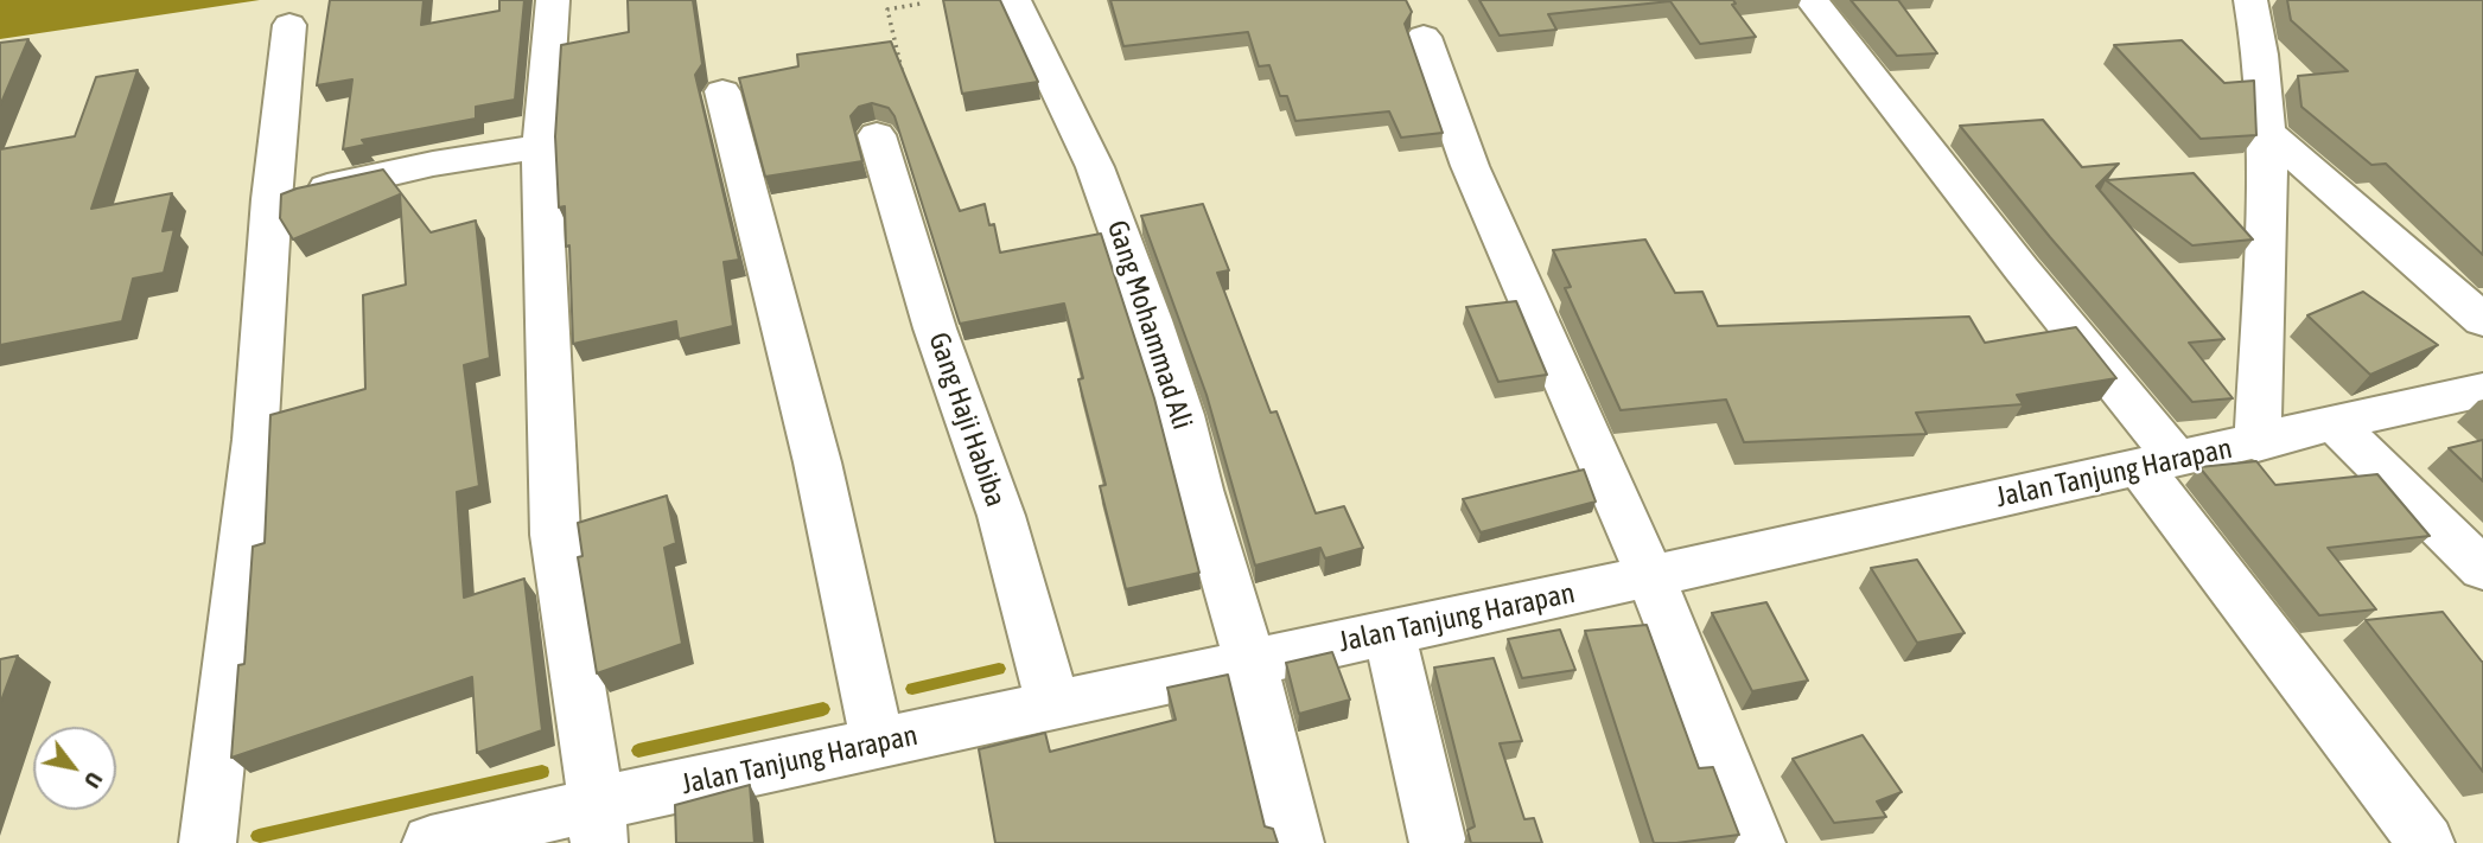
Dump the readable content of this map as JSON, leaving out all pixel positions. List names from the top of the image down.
{
  "streets": {
    "street": ["Gang Mohammad Ali", "Gang Haji Habiba", "Jalan Tanjung Harapan"]
  },
  "crossings": [
    ["Gang Mohammad Ali", "Jalan Tanjung Harapan"],
    ["Gang Haji Habiba", "Jalan Tanjung Harapan"]
  ],
  "north": "bottom right"
}
